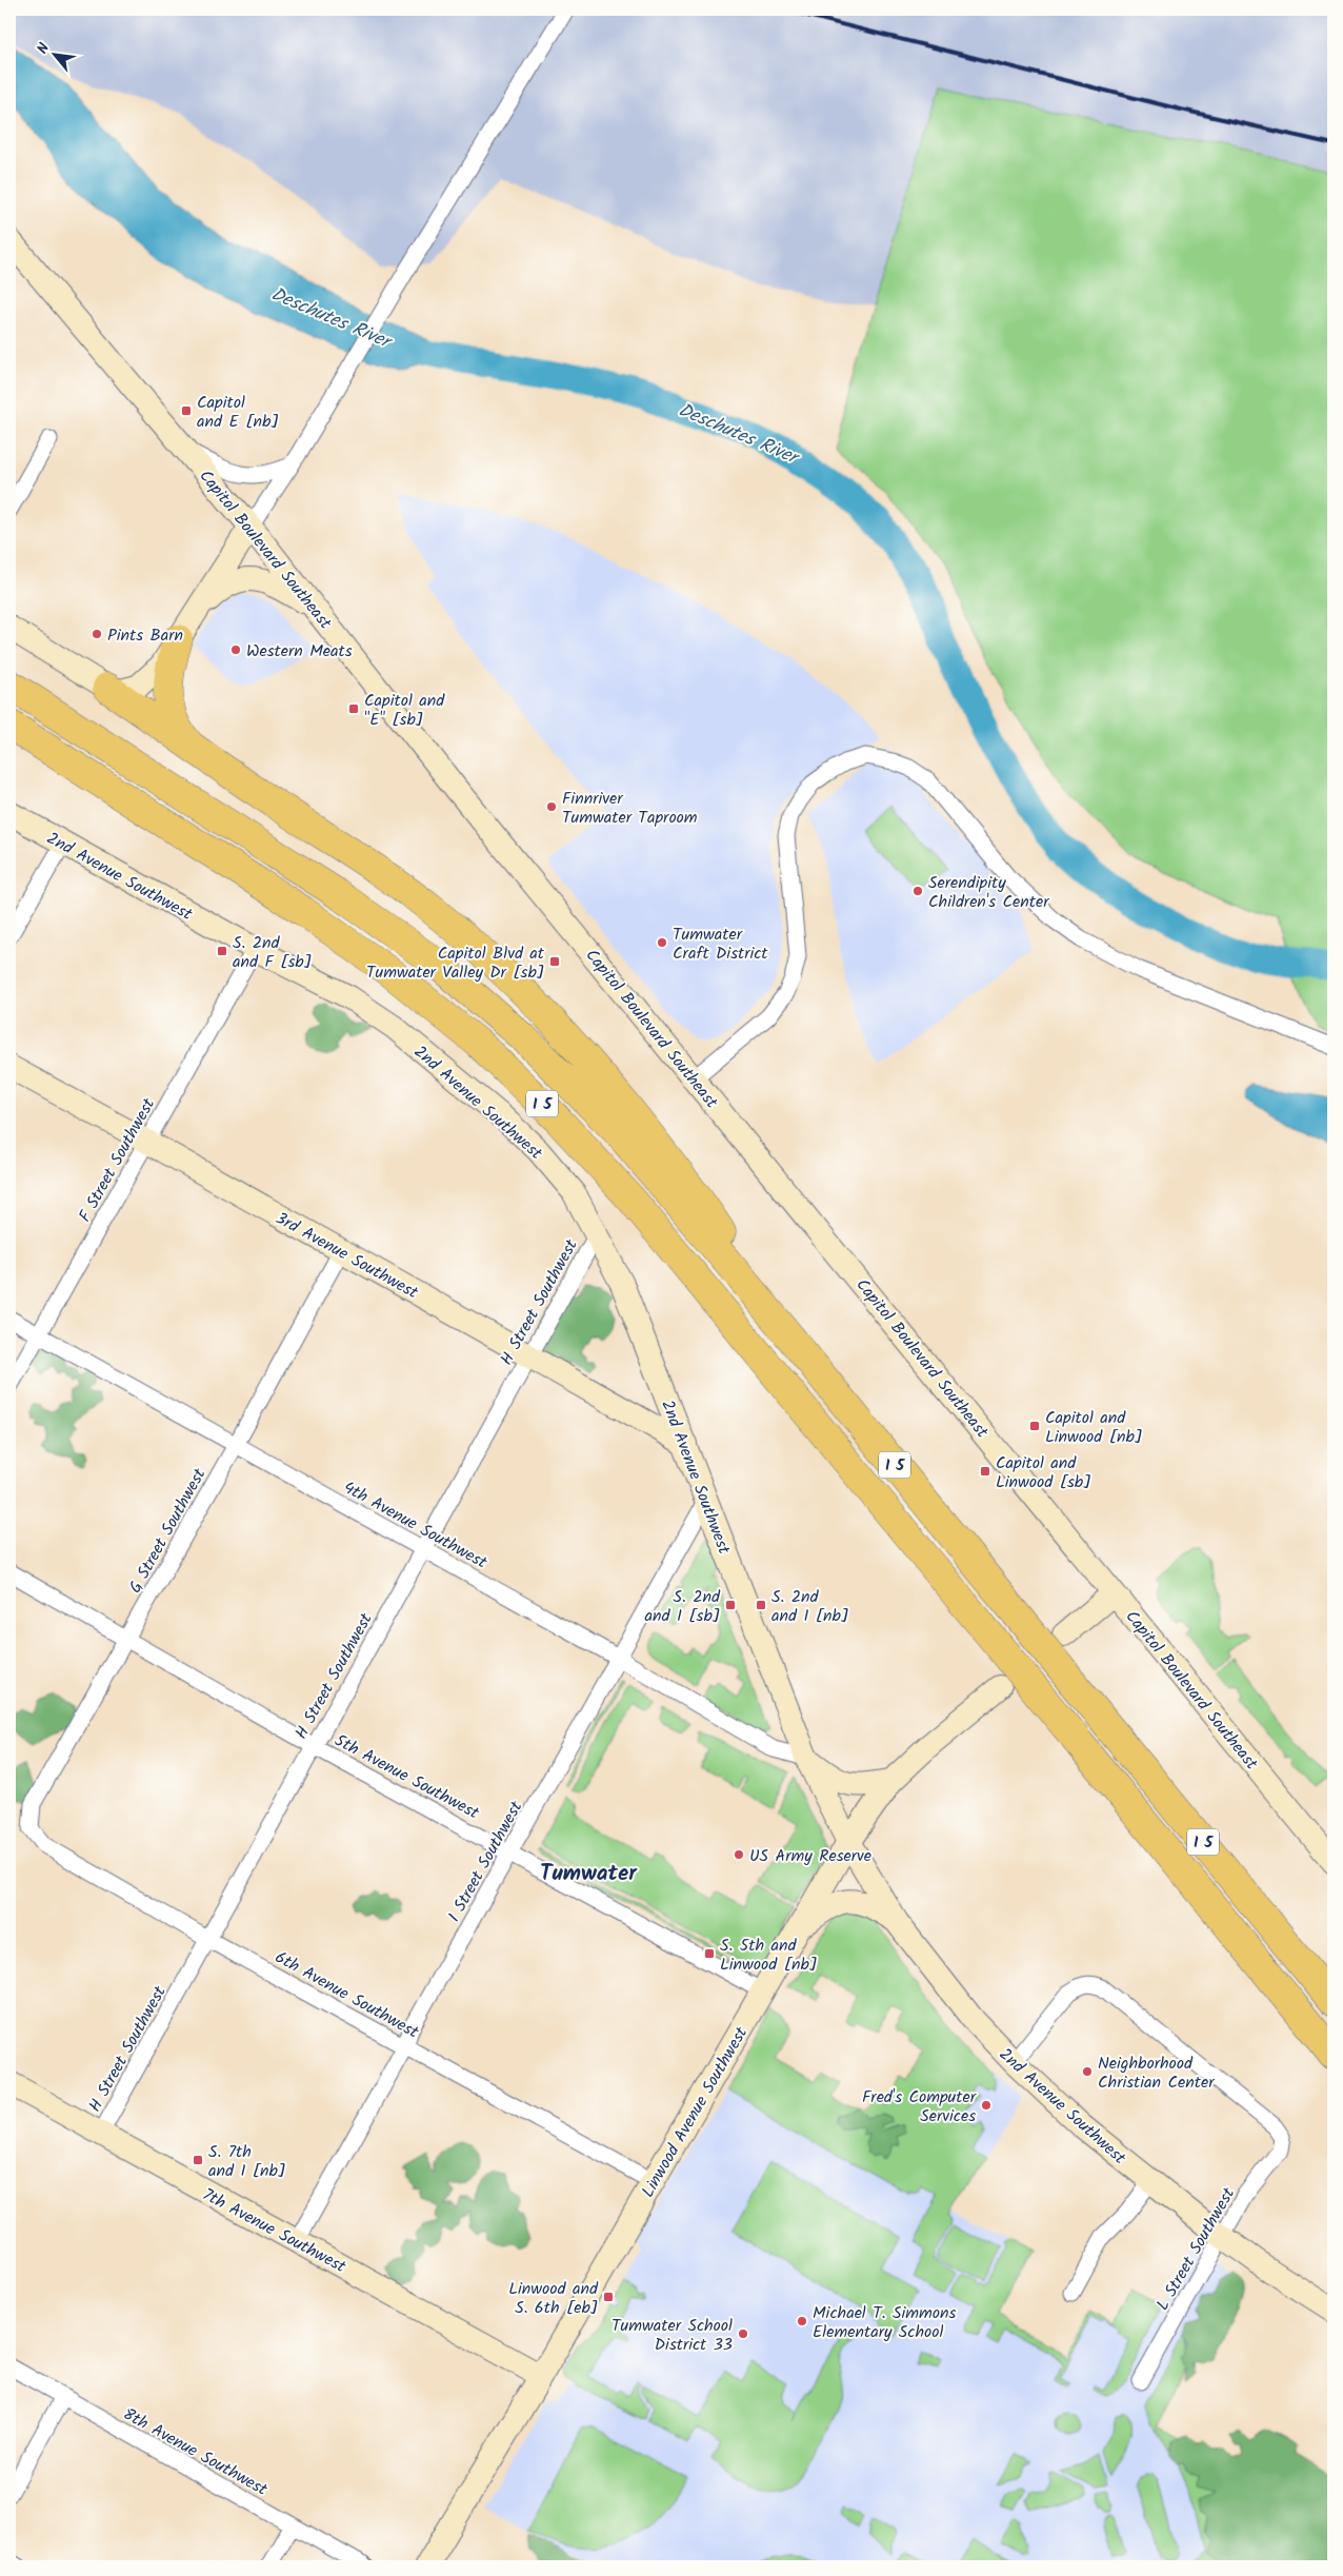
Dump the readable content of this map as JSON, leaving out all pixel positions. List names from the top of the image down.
{
  "streets": {
    "highway": ["I 5"],
    "street": [
      "Capitol Boulevard Southeast",
      "2nd Avenue Southwest",
      "F Street Southwest",
      "3rd Avenue Southwest",
      "H Street Southwest",
      "4th Avenue Southwest",
      "G Street Southwest",
      "5th Avenue Southwest",
      "I Street Southwest",
      "6th Avenue Southwest",
      "Linwood Avenue Southwest",
      "7th Avenue Southwest",
      "L Street Southwest",
      "8th Avenue Southwest"
    ]
  },
  "crossings": [
    ["2nd Avenue Southwest", "F Street Southwest"],
    ["2nd Avenue Southwest", "3rd Avenue Southwest"],
    ["2nd Avenue Southwest", "H Street Southwest"],
    ["2nd Avenue Southwest", "4th Avenue Southwest"],
    ["2nd Avenue Southwest", "I Street Southwest"],
    ["2nd Avenue Southwest", "Linwood Avenue Southwest"],
    ["2nd Avenue Southwest", "L Street Southwest"],
    ["F Street Southwest", "3rd Avenue Southwest"],
    ["F Street Southwest", "4th Avenue Southwest"],
    ["3rd Avenue Southwest", "H Street Southwest"],
    ["3rd Avenue Southwest", "G Street Southwest"],
    ["H Street Southwest", "4th Avenue Southwest"],
    ["H Street Southwest", "5th Avenue Southwest"],
    ["H Street Southwest", "6th Avenue Southwest"],
    ["H Street Southwest", "7th Avenue Southwest"],
    ["4th Avenue Southwest", "G Street Southwest"],
    ["4th Avenue Southwest", "I Street Southwest"],
    ["G Street Southwest", "5th Avenue Southwest"],
    ["G Street Southwest", "6th Avenue Southwest"],
    ["5th Avenue Southwest", "I Street Southwest"],
    ["5th Avenue Southwest", "Linwood Avenue Southwest"],
    ["I Street Southwest", "6th Avenue Southwest"],
    ["I Street Southwest", "7th Avenue Southwest"],
    ["6th Avenue Southwest", "Linwood Avenue Southwest"],
    ["Linwood Avenue Southwest", "7th Avenue Southwest"]
  ],
  "districts": ["Tumwater"],
  "water": ["Deschutes River"],
  "places": {
    "transit": [
      "Capitol and E [nb]",
      "Capitol and \"E\" [sb]",
      "S. 2nd and F [sb]",
      "Capitol Blvd at Tumwater Valley Dr [sb]",
      "Capitol and Linwood [nb]",
      "Capitol and Linwood [sb]",
      "S. 2nd and I [sb]",
      "S. 2nd and I [nb]",
      "S. 5th and Linwood [nb]",
      "S. 7th and I [nb]",
      "Linwood and S. 6th [eb]"
    ],
    "other": [
      "Pints Barn",
      "Western Meats",
      "Finnriver Tumwater Taproom",
      "Serendipity Children's Center",
      "Tumwater Craft District",
      "US Army Reserve",
      "Neighborhood Christian Center",
      "Fred's Computer Services",
      "Michael T. Simmons Elementary School",
      "Tumwater School District 33"
    ]
  },
  "north": "top left"
}
